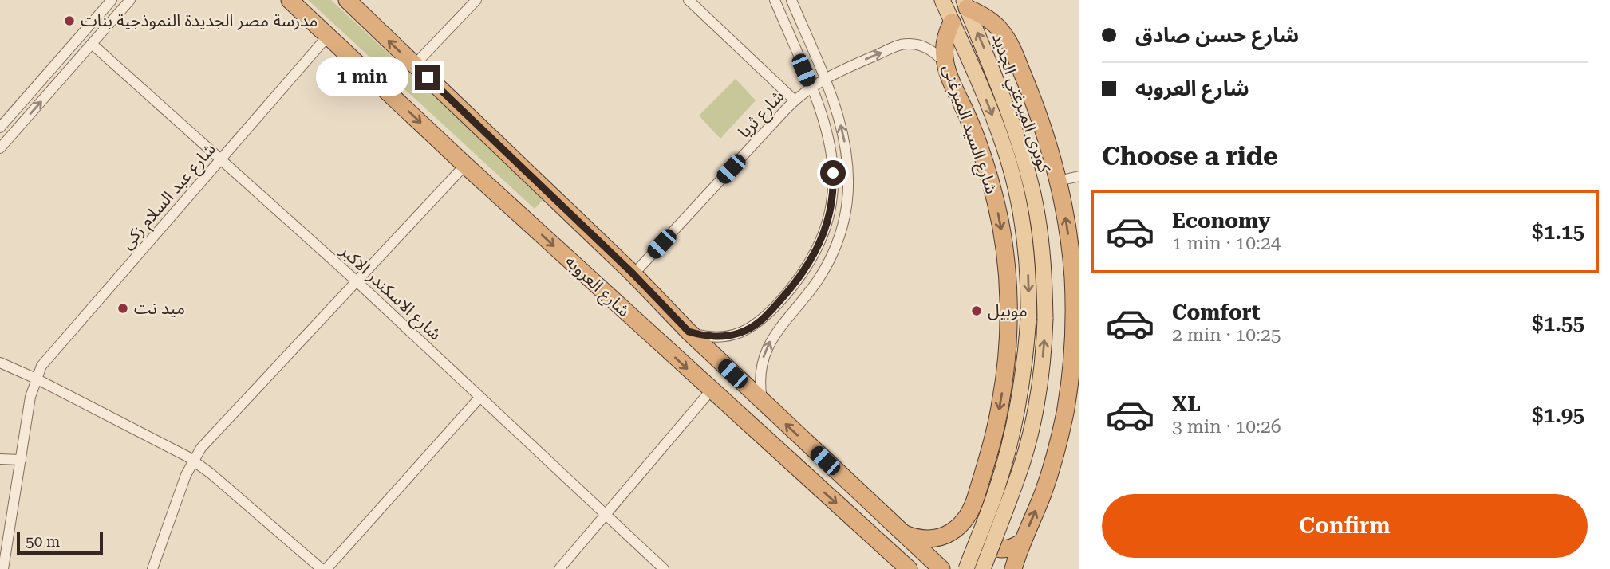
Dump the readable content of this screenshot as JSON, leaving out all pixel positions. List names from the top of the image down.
{
  "streets": {
    "highway": ["شارع السيد الميرغنى", "شارع العروبه"],
    "main road": ["كوبرى الميرغني الجديد"],
    "street": ["شارع ثريا", "شارع عبد السلام زكى", "شارع الاسكندر الاكبر"]
  },
  "crossings": [
    ["كوبرى الميرغني الجديد", "شارع السيد الميرغنى"],
    ["شارع ثريا", "شارع السيد الميرغنى"],
    ["شارع ثريا", "شارع العروبه"],
    ["شارع السيد الميرغنى", "شارع العروبه"],
    ["شارع عبد السلام زكى", "شارع العروبه"],
    ["شارع عبد السلام زكى", "شارع الاسكندر الاكبر"]
  ],
  "places": ["مدرسة مصر الجديدة النموذجية بنات", "ميد نت", "موبيل"],
  "scale_bar": "50 m",
  "page": {
    "banner": ["شارع حسن صادق", "شارع العروبه"],
    "bubble": "1 min",
    "heading": "Choose a ride",
    "list": [
      {
        "name": "Economy",
        "note": "1 min · 10:24",
        "value": "$1.15"
      },
      {
        "name": "Comfort",
        "note": "2 min · 10:25",
        "value": "$1.55"
      },
      {
        "name": "XL",
        "note": "3 min · 10:26",
        "value": "$1.95"
      }
    ],
    "buttons": "Confirm",
    "scale": "50 m"
  }
}
